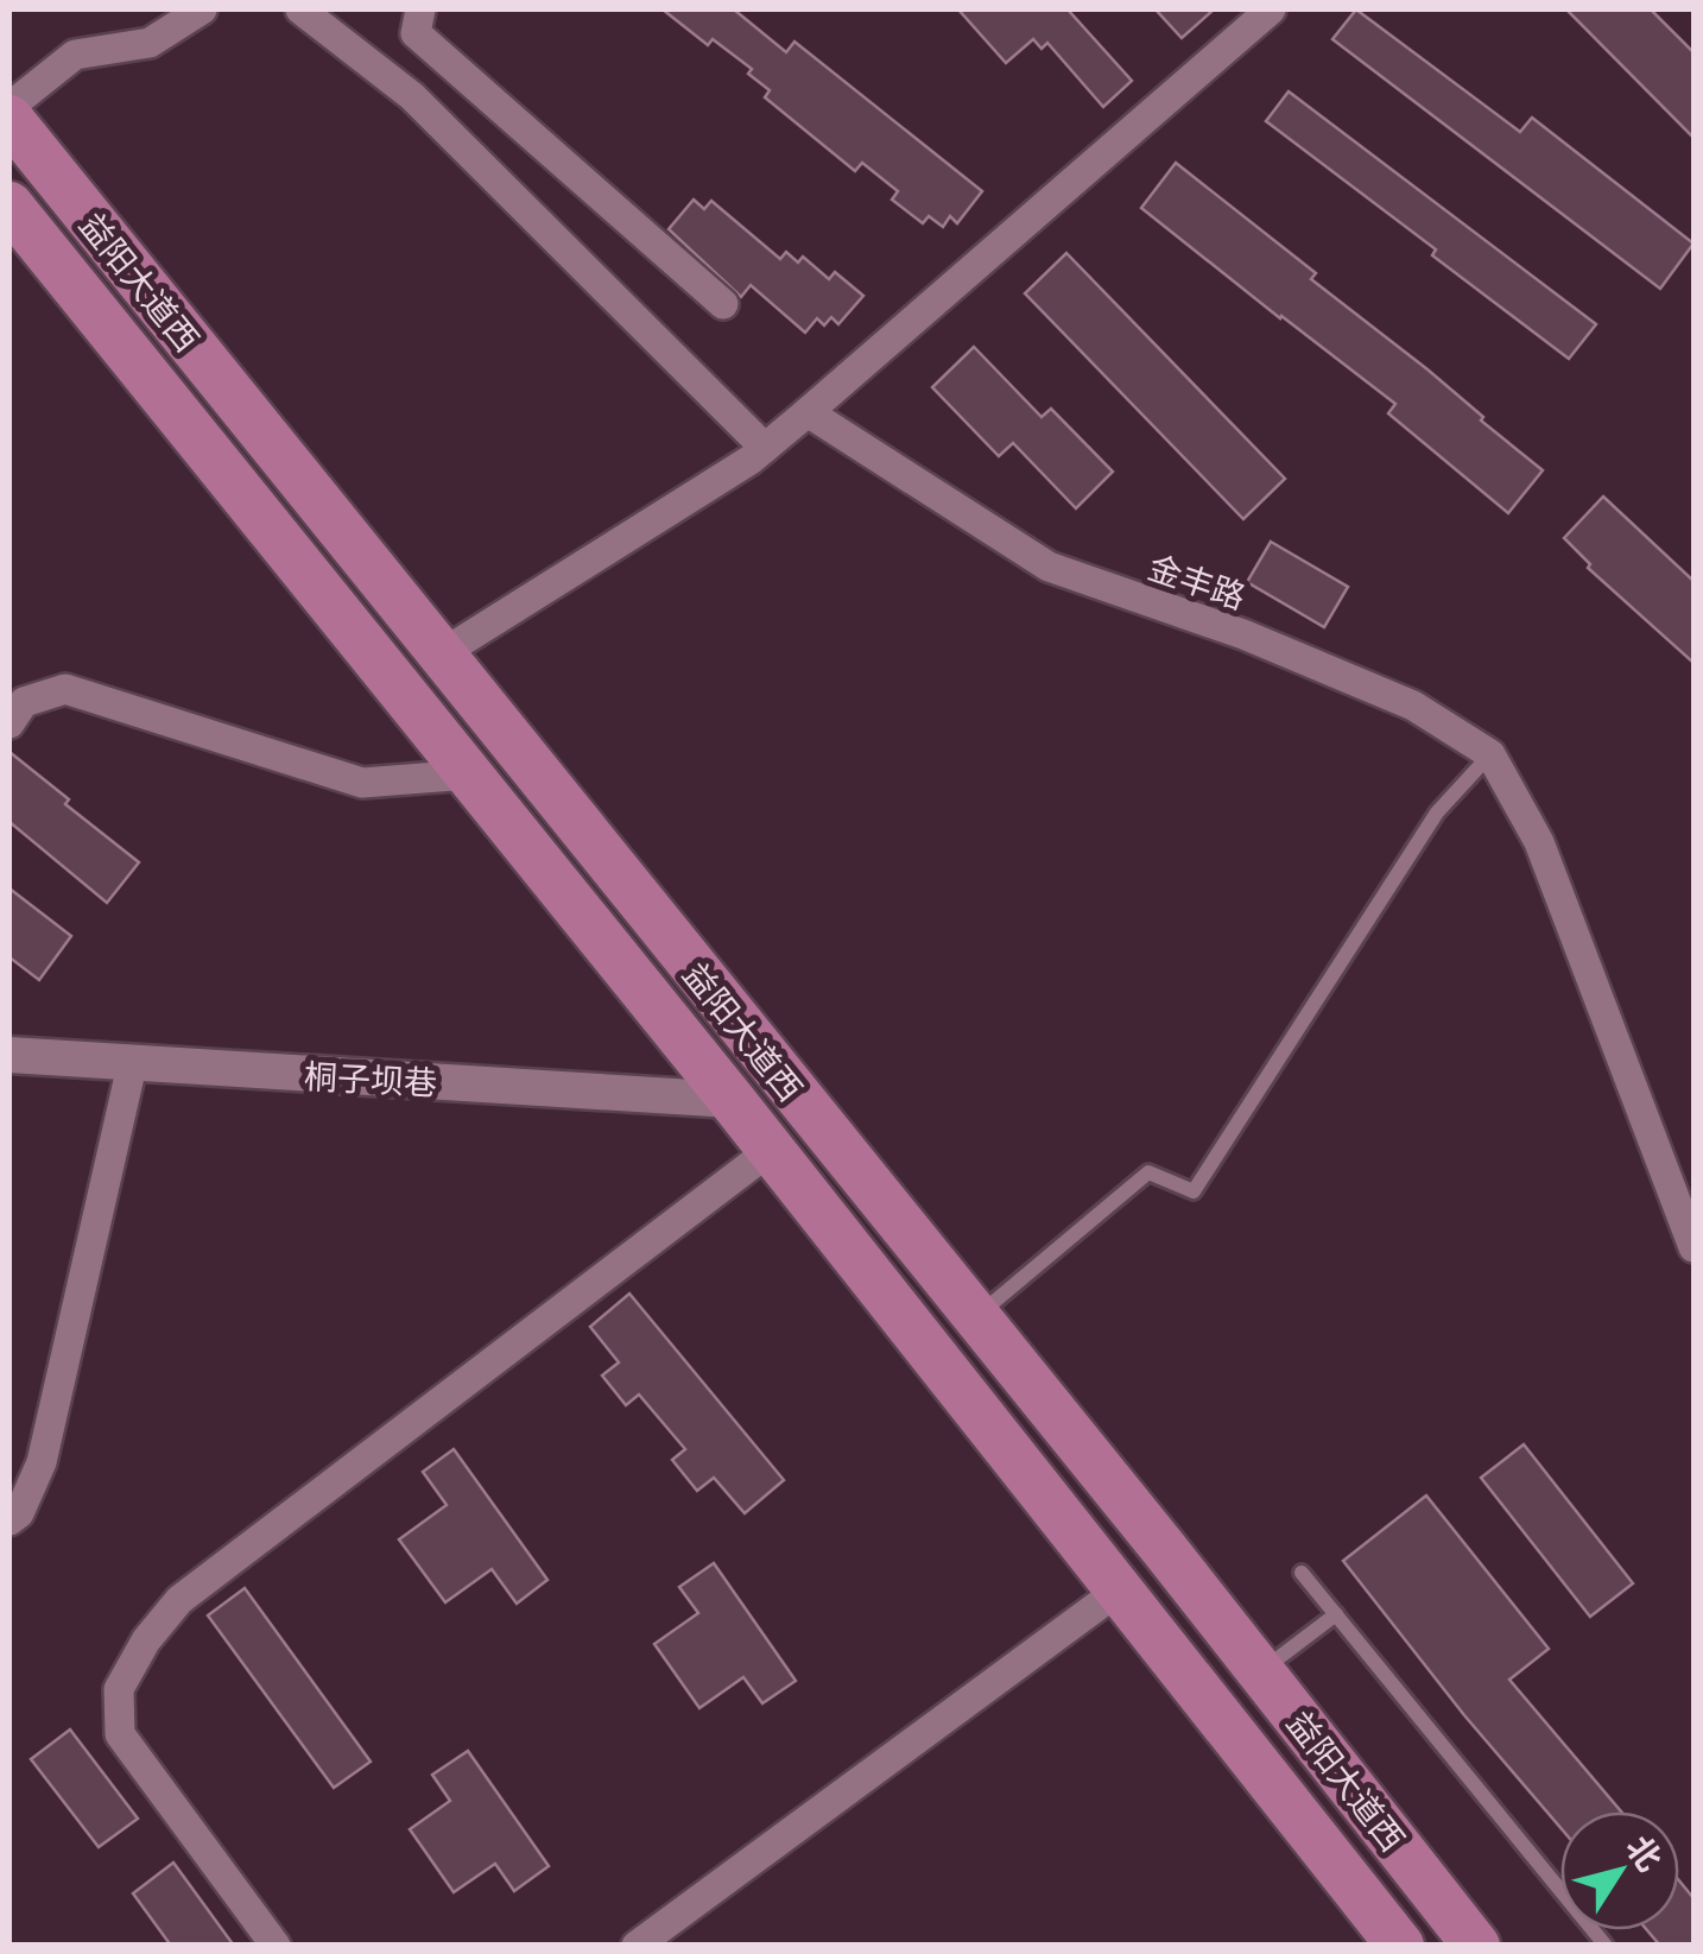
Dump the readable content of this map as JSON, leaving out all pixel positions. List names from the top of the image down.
{
  "streets": {
    "main road": ["益阳大道西"],
    "street": ["金丰路", "桐子坝巷"]
  },
  "crossings": [
    ["益阳大道西", "桐子坝巷"]
  ],
  "north": "top right"
}
